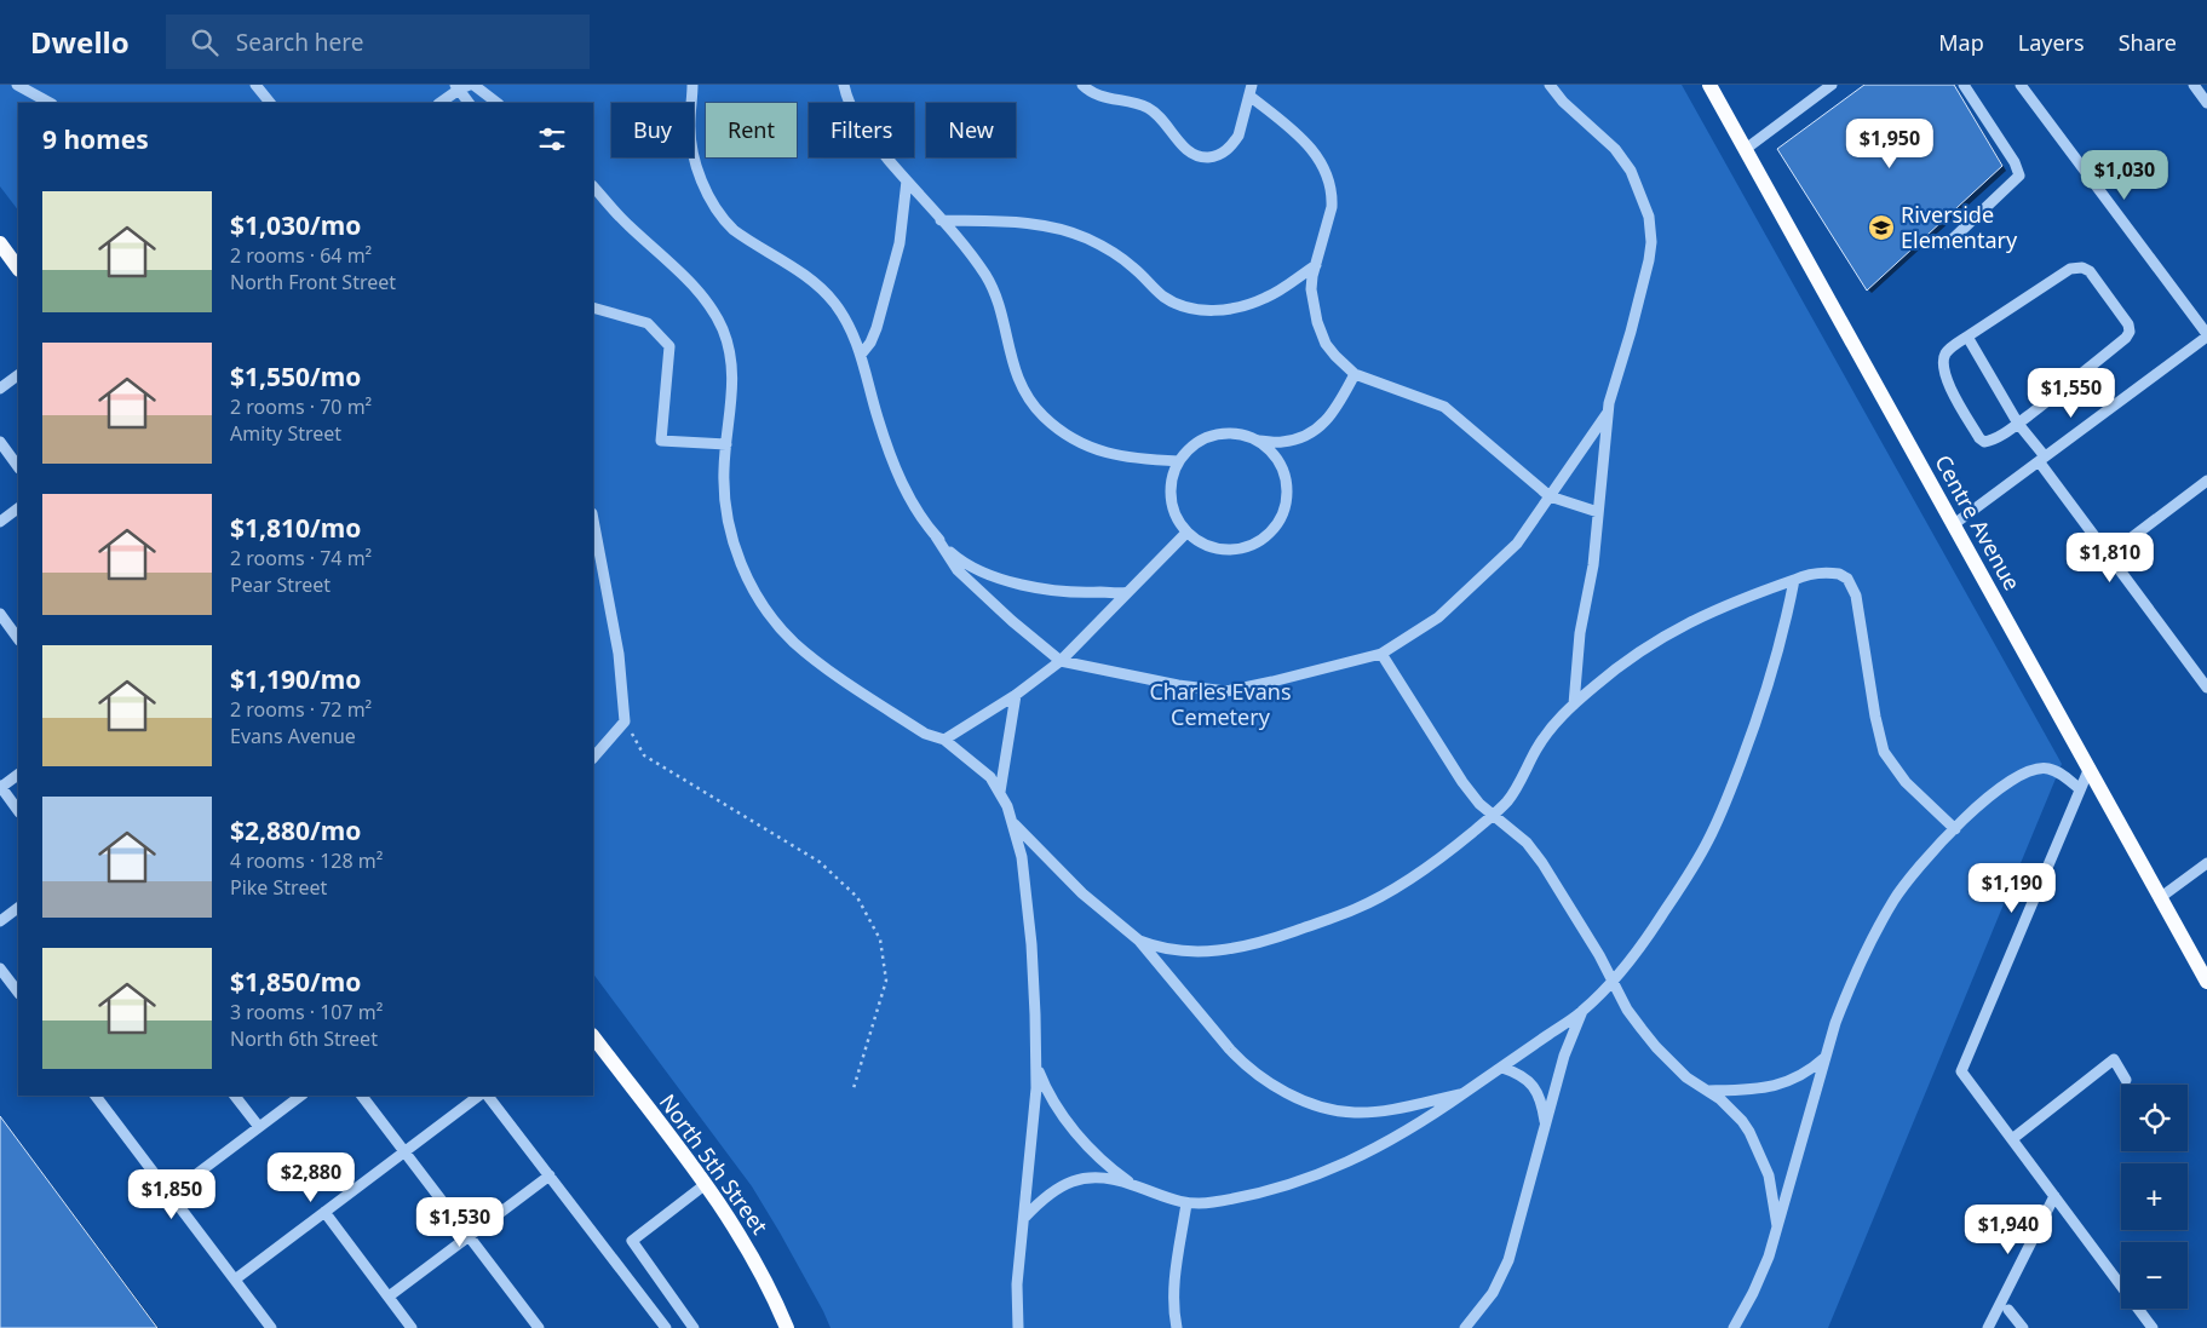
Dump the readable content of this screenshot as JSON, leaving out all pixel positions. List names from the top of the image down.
{
  "streets": {
    "main road": ["Centre Avenue", "North 5th Street"]
  },
  "parks": ["Charles Evans Cemetery"],
  "places": {
    "school or university": ["Riverside Elementary"]
  },
  "page": {
    "header": "Dwello",
    "search": "Search here",
    "nav": ["Map", "Layers", "Share"],
    "chip": [
      "Buy",
      "Rent",
      "Filters",
      "New"
    ],
    "heading": "9 homes",
    "price": [
      "$1,950",
      "$1,030",
      "$1,550",
      "$1,810",
      "$1,190",
      "$2,880",
      "$1,850",
      "$1,530",
      "$1,940"
    ],
    "list": [
      {
        "name": "$1,030/mo",
        "note": "2 rooms · 64 m² · North Front Street"
      },
      {
        "name": "$1,550/mo",
        "note": "2 rooms · 70 m² · Amity Street"
      },
      {
        "name": "$1,810/mo",
        "note": "2 rooms · 74 m² · Pear Street"
      },
      {
        "name": "$1,190/mo",
        "note": "2 rooms · 72 m² · Evans Avenue"
      },
      {
        "name": "$2,880/mo",
        "note": "4 rooms · 128 m² · Pike Street"
      },
      {
        "name": "$1,850/mo",
        "note": "3 rooms · 107 m² · North 6th Street"
      }
    ],
    "map_buttons": ["+", "−"]
  }
}
